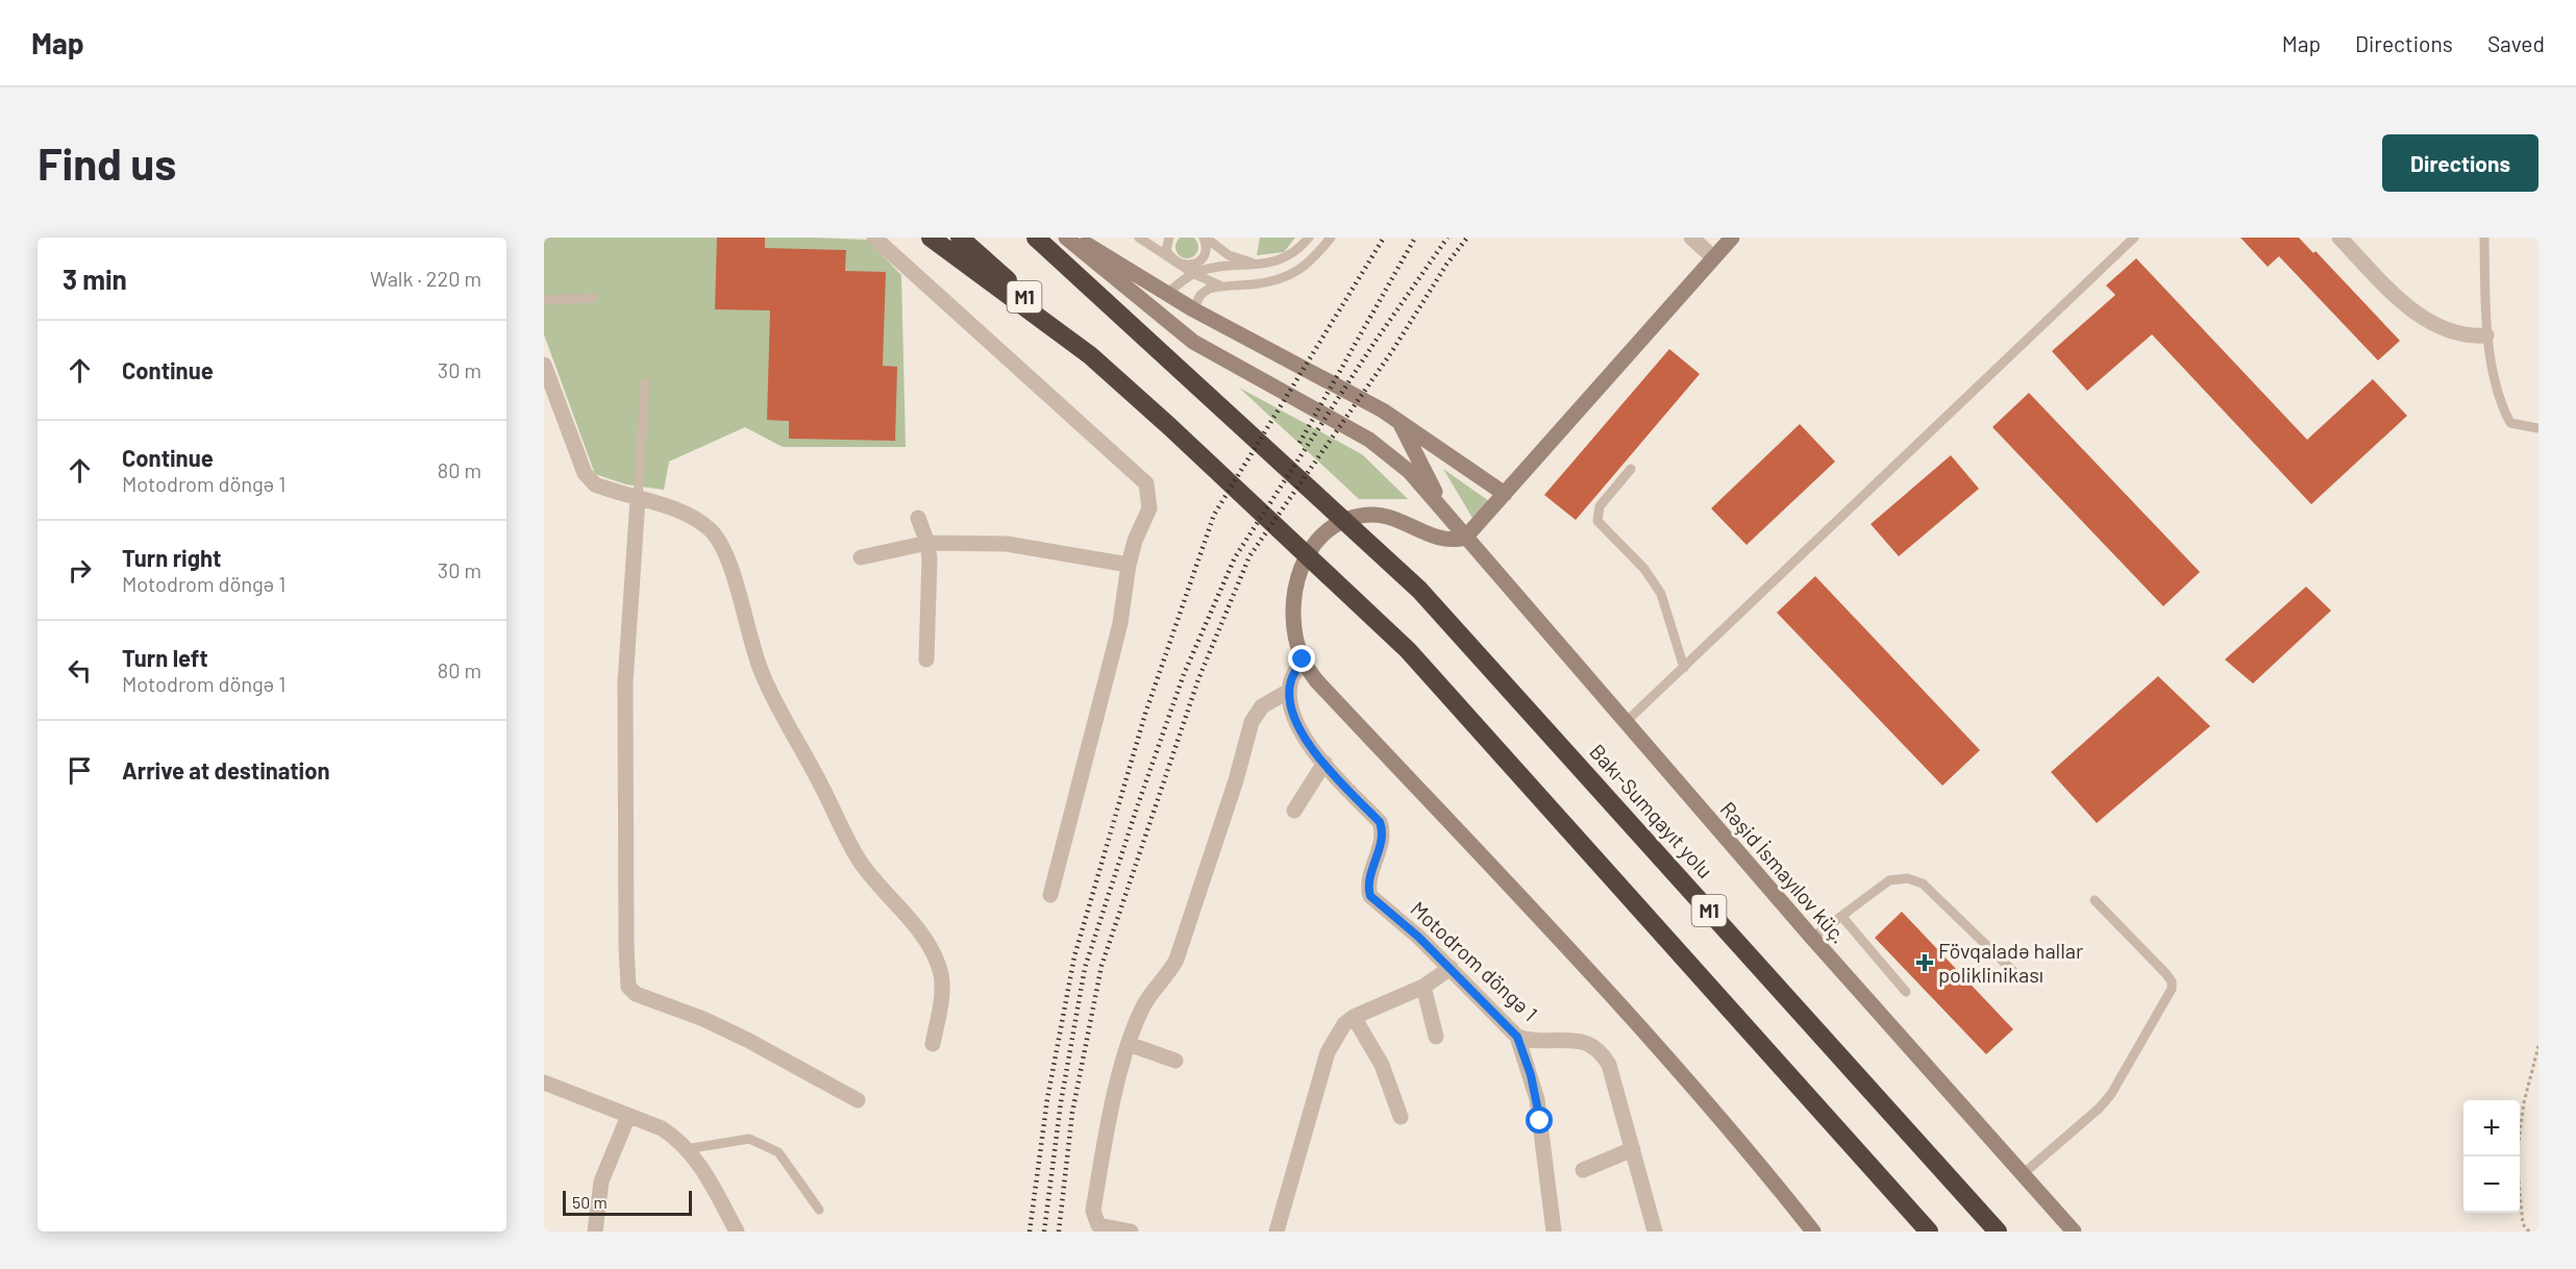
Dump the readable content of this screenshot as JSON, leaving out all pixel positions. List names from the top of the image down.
{
  "streets": {
    "highway": ["M1", "Bakı-Sumqayıt yolu"],
    "street": ["Rəşid İsmayılov küç.", "Motodrom döngə 1"]
  },
  "places": {
    "health": ["Fövqaladə hallar poliklinikası"]
  },
  "scale_bar": "50 m",
  "page": {
    "header": "Map",
    "nav": ["Map", "Directions", "Saved"],
    "buttons": "Directions",
    "title": "Find us",
    "heading": ["3 min", "Walk · 220 m"],
    "list": [
      ["Continue", "30 m"],
      ["Continue", "Motodrom döngə 1", "80 m"],
      ["Turn right", "Motodrom döngə 1", "30 m"],
      ["Turn left", "Motodrom döngə 1", "80 m"],
      "Arrive at destination"
    ],
    "map_buttons": ["+", "−"],
    "scale": "50 m"
  }
}
